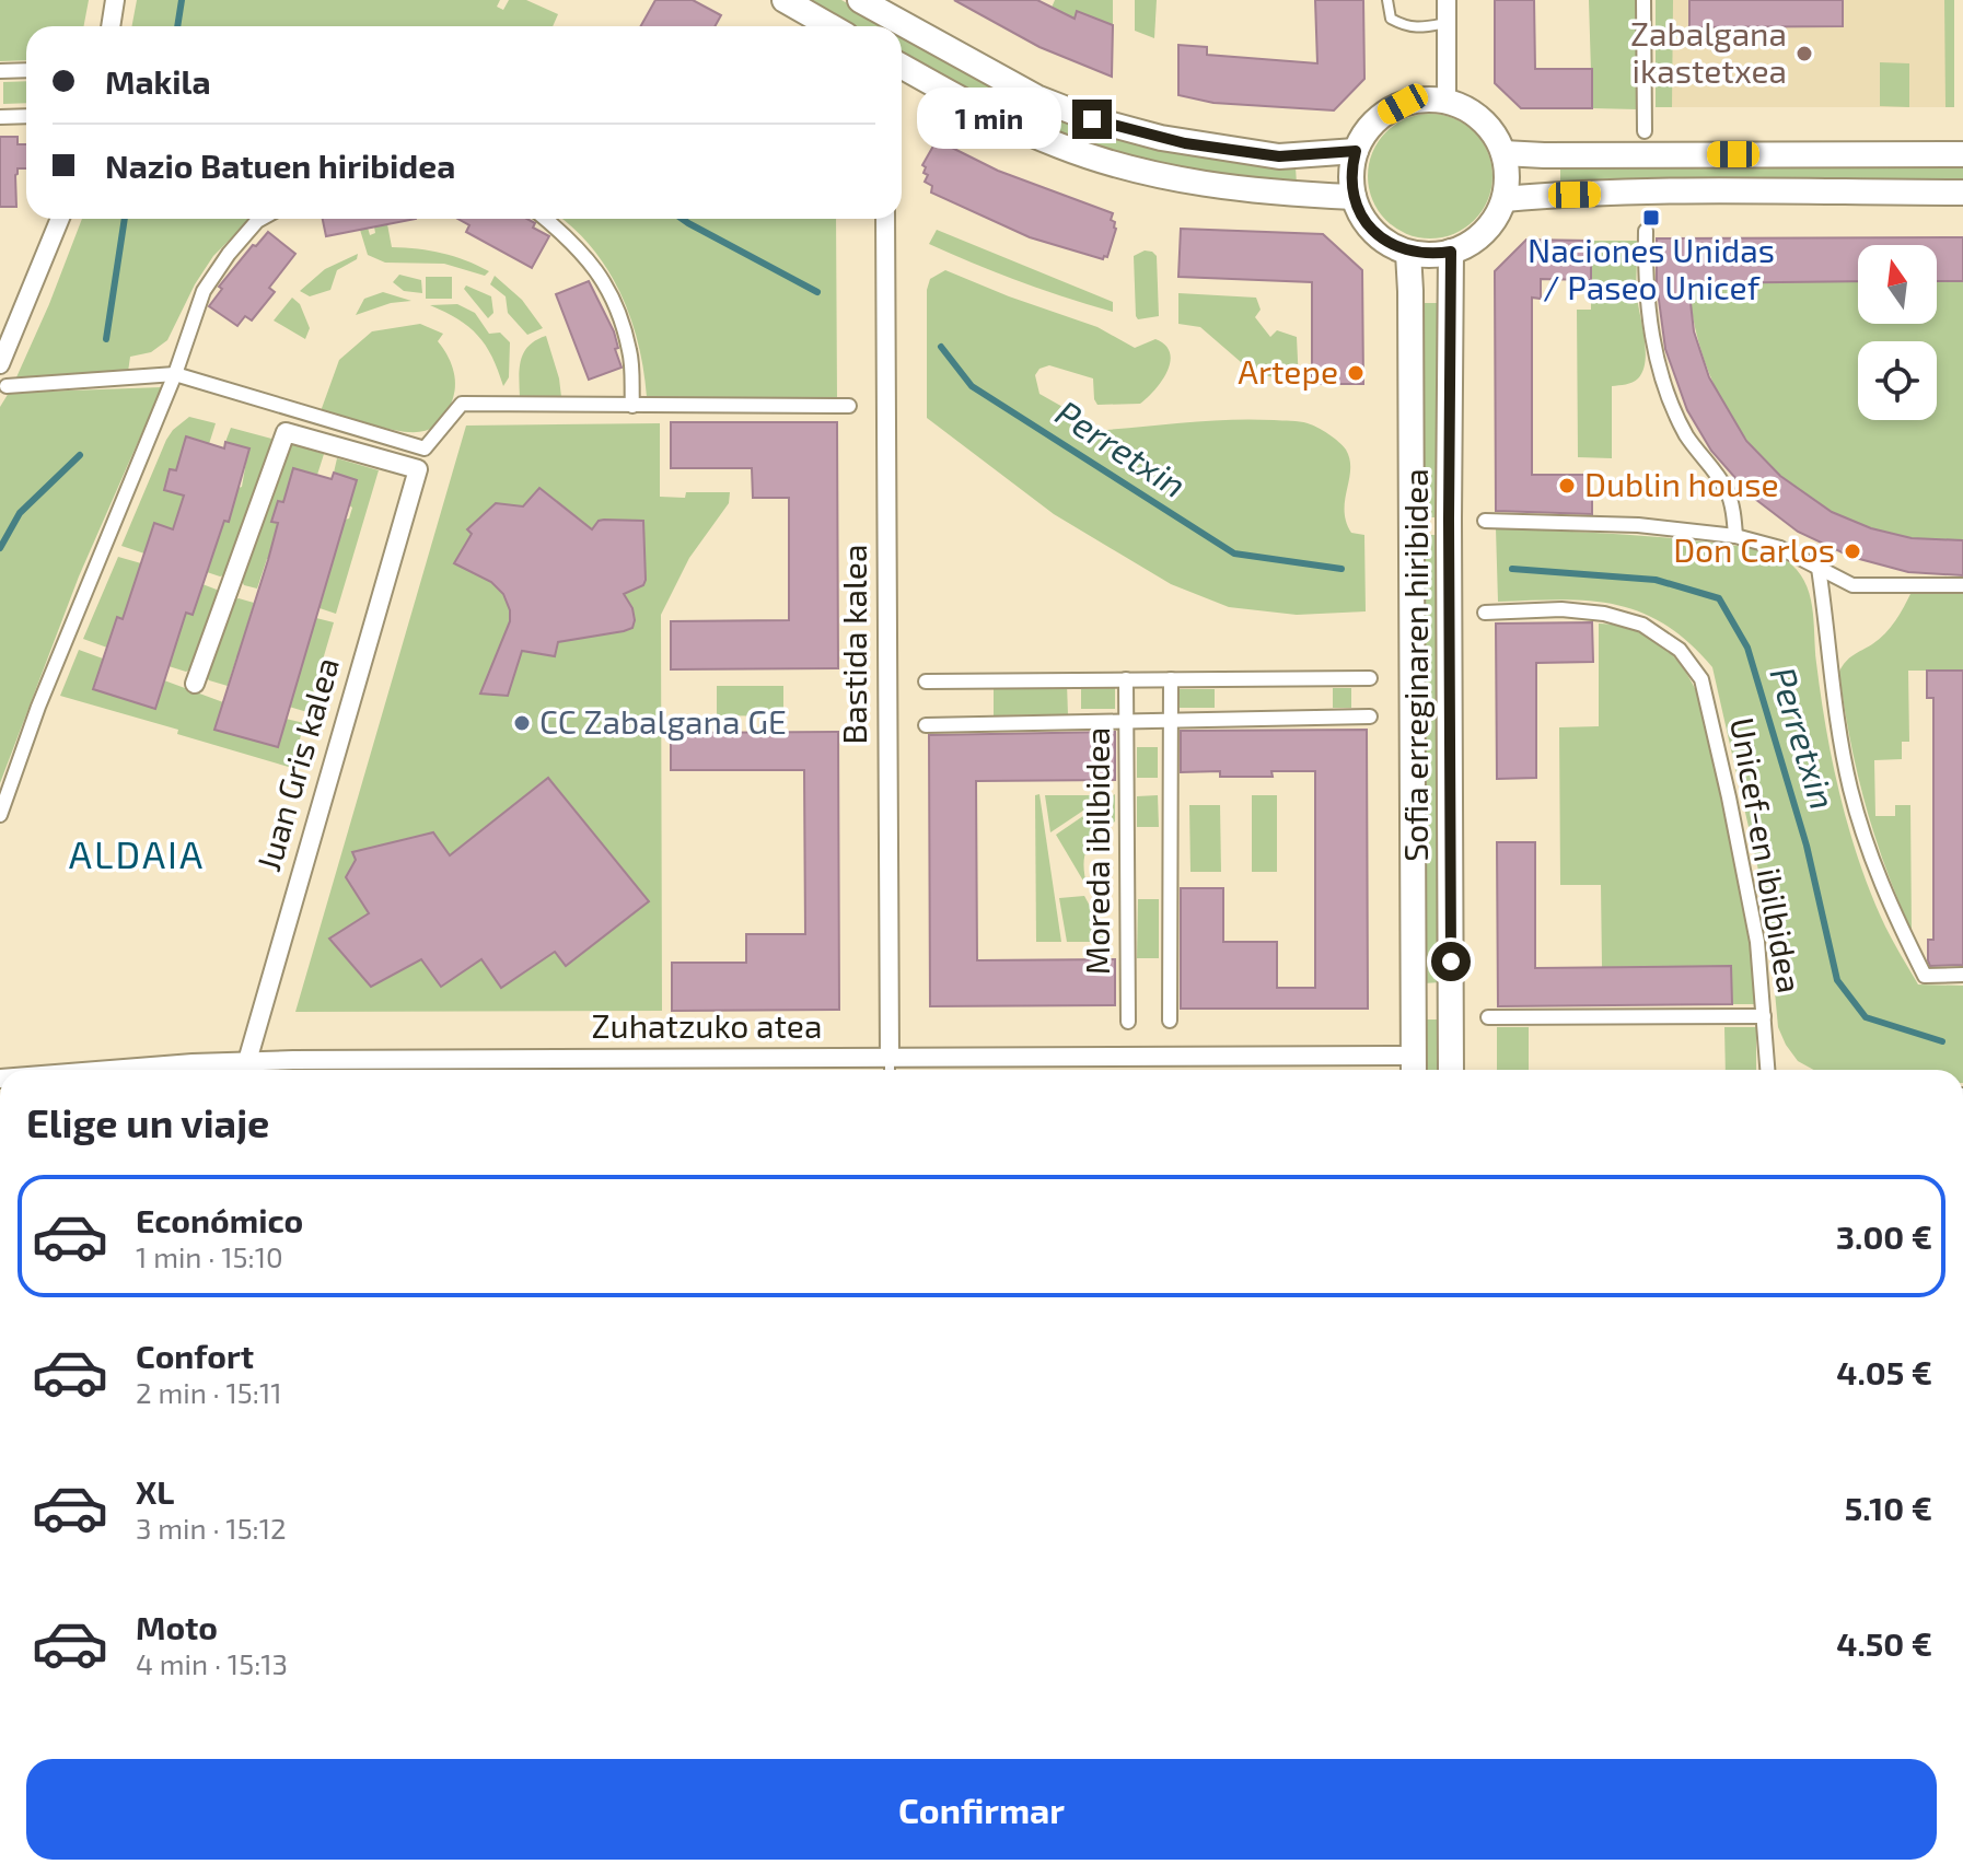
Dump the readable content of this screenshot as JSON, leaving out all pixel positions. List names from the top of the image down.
{
  "streets": {
    "main road": ["Sofia erreginaren hiribidea"],
    "street": [
      "Bastida kalea",
      "Juan Gris kalea",
      "Moreda ibilbidea",
      "Unicef-en ibilbidea",
      "Zuhatzuko atea"
    ]
  },
  "crossings": [
    ["Bastida kalea", "Zuhatzuko atea"],
    ["Sofia erreginaren hiribidea", "Zuhatzuko atea"],
    ["Juan Gris kalea", "Zuhatzuko atea"]
  ],
  "districts": ["ALDAIA"],
  "water": ["Perretxin"],
  "places": {
    "other": [
      "Zabalgana ikastetxea",
      "Artepe",
      "Dublin house",
      "Don Carlos",
      "CC Zabalgana GE"
    ],
    "transit": ["Naciones Unidas / Paseo Unicef"]
  },
  "north": "top",
  "page": {
    "banner": ["Makila", "Nazio Batuen hiribidea"],
    "bubble": "1 min",
    "heading": "Elige un viaje",
    "list": [
      {
        "name": "Económico",
        "note": "1 min · 15:10",
        "value": "3.00 €"
      },
      {
        "name": "Confort",
        "note": "2 min · 15:11",
        "value": "4.05 €"
      },
      {
        "name": "XL",
        "note": "3 min · 15:12",
        "value": "5.10 €"
      },
      {
        "name": "Moto",
        "note": "4 min · 15:13",
        "value": "4.50 €"
      }
    ],
    "buttons": "Confirmar"
  }
}
